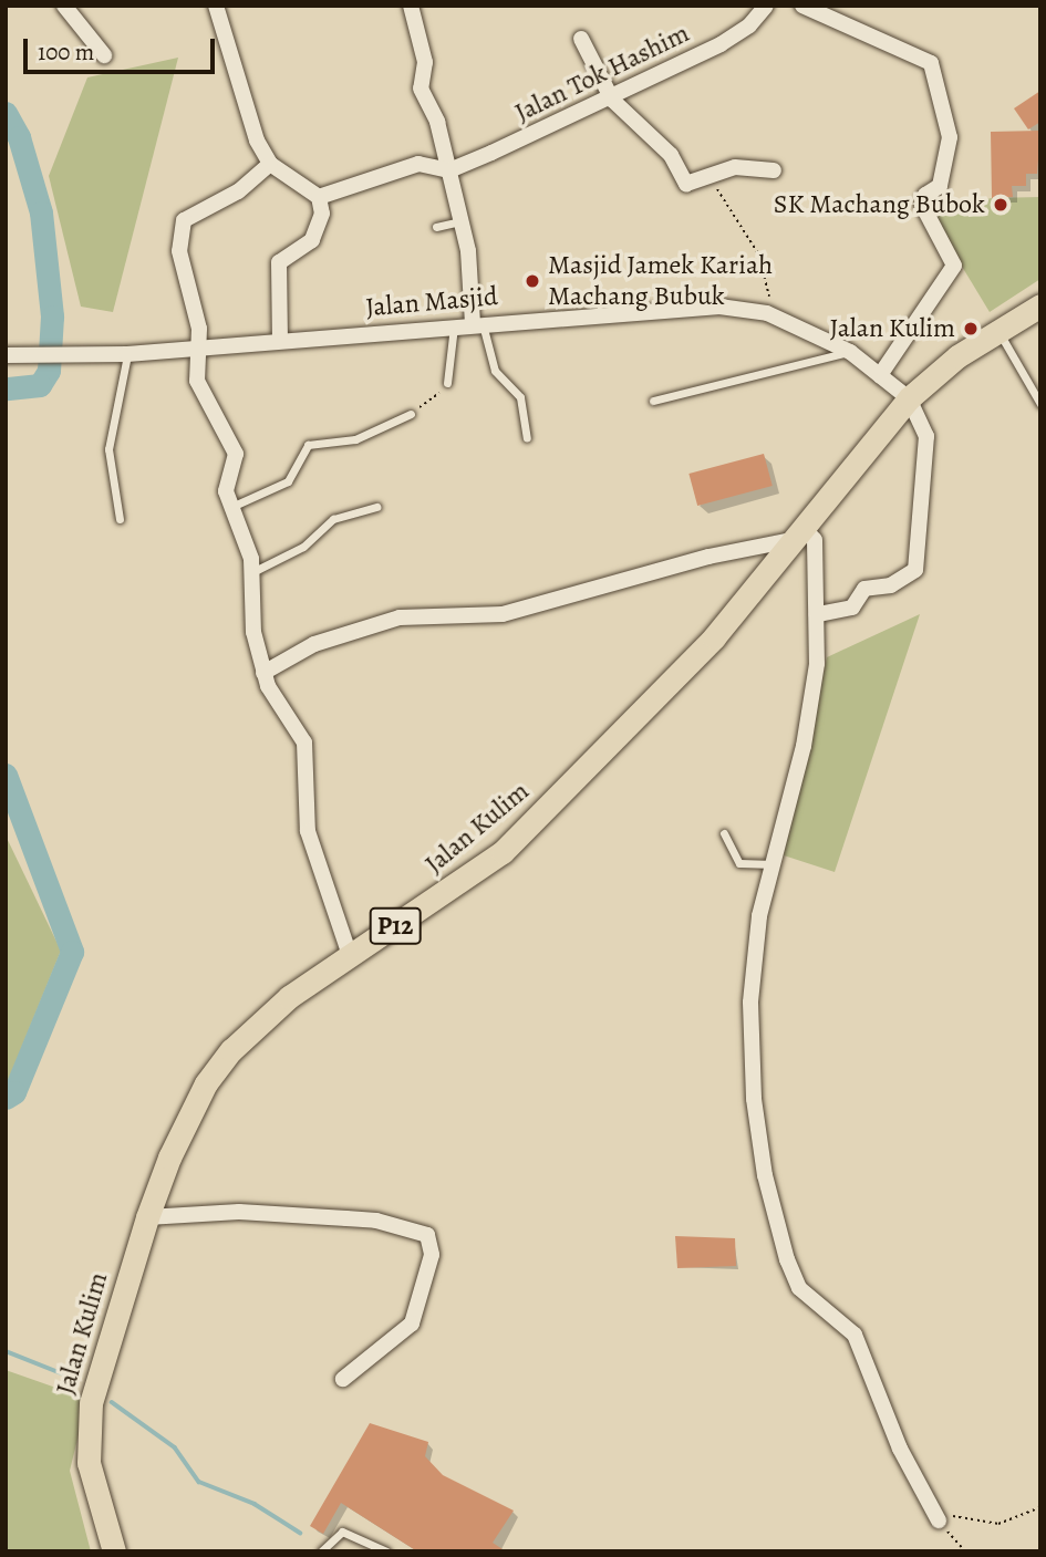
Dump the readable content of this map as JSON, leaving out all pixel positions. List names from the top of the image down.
{
  "streets": {
    "main road": ["Jalan Kulim", "P12"],
    "street": ["Jalan Tok Hashim", "Jalan Masjid"]
  },
  "crossings": [
    ["Jalan Masjid", "Jalan Kulim"]
  ],
  "places": ["SK Machang Bubok", "Masjid Jamek Kariah Machang Bubuk", "Jalan Kulim"],
  "scale_bar": "100 m"
}
